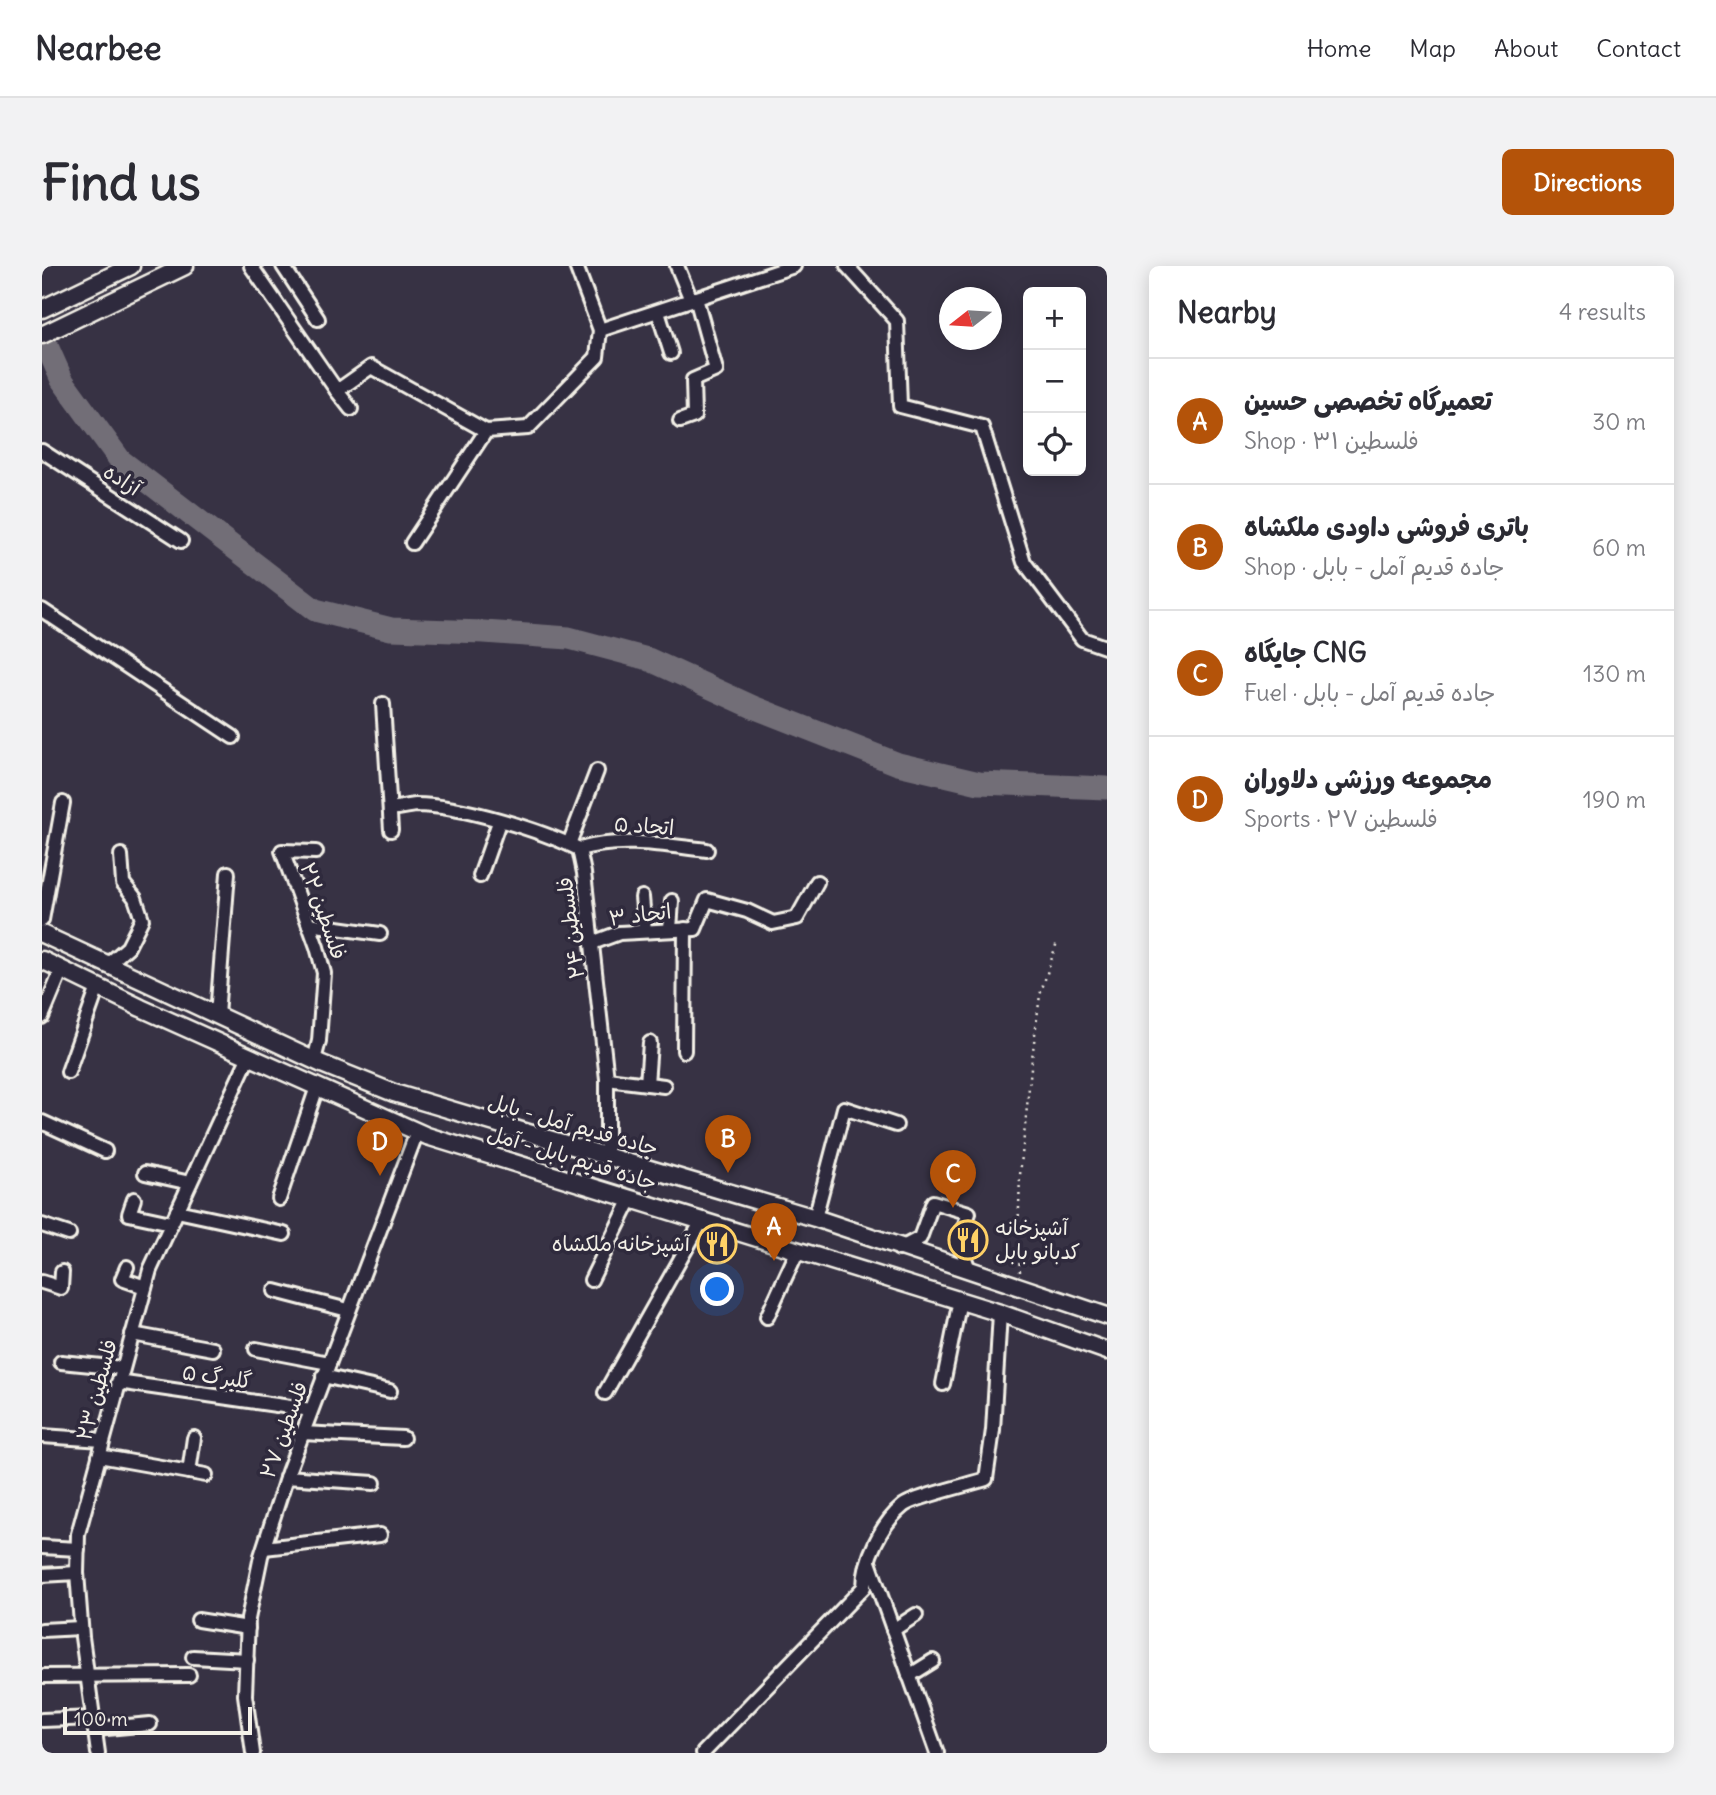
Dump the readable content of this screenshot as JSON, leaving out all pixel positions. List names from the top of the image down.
{
  "streets": {
    "main road": ["جاده قدیم آمل - بابل", "جاده قدیم بابل - آمل"],
    "street": [
      "آزاده",
      "اتحاد ۵",
      "فلسطین ۲۲",
      "اتحاد ۳",
      "فلسطین ۲۴",
      "گلبرگ ۵",
      "فلسطین ۲۳",
      "فلسطین ۲۷"
    ]
  },
  "crossings": [
    ["اتحاد ۵", "فلسطین ۲۴"],
    ["فلسطین ۲۲", "جاده قدیم آمل - بابل"],
    ["اتحاد ۳", "فلسطین ۲۴"],
    ["فلسطین ۲۴", "جاده قدیم آمل - بابل"],
    ["جاده قدیم بابل - آمل", "فلسطین ۲۳"],
    ["جاده قدیم بابل - آمل", "فلسطین ۲۷"],
    ["گلبرگ ۵", "فلسطین ۲۳"],
    ["گلبرگ ۵", "فلسطین ۲۷"]
  ],
  "places": {
    "restaurant": ["آشپزخانه کدبانو بابل", "آشپزخانه ملکشاه"]
  },
  "scale_bar": "100 m",
  "north": "left",
  "page": {
    "header": "Nearbee",
    "nav": [
      "Home",
      "Map",
      "About",
      "Contact"
    ],
    "buttons": "Directions",
    "title": "Find us",
    "heading": ["Nearby", "4 results"],
    "map_buttons": ["+", "−"],
    "list": [
      {
        "mark": "A",
        "name": "تعمیرگاه تخصصی حسین",
        "note": "Shop · فلسطین ۳۱",
        "value": "30 m"
      },
      {
        "mark": "B",
        "name": "باتری فروشی داودی ملکشاه",
        "note": "Shop · جاده قدیم آمل - بابل",
        "value": "60 m"
      },
      {
        "mark": "C",
        "name": "جایگاه CNG",
        "note": "Fuel · جاده قدیم آمل - بابل",
        "value": "130 m"
      },
      {
        "mark": "D",
        "name": "مجموعه ورزشی دلاوران",
        "note": "Sports · فلسطین ۲۷",
        "value": "190 m"
      }
    ],
    "pins": [
      "B",
      "D",
      "C",
      "A"
    ],
    "scale": "100 m"
  }
}
